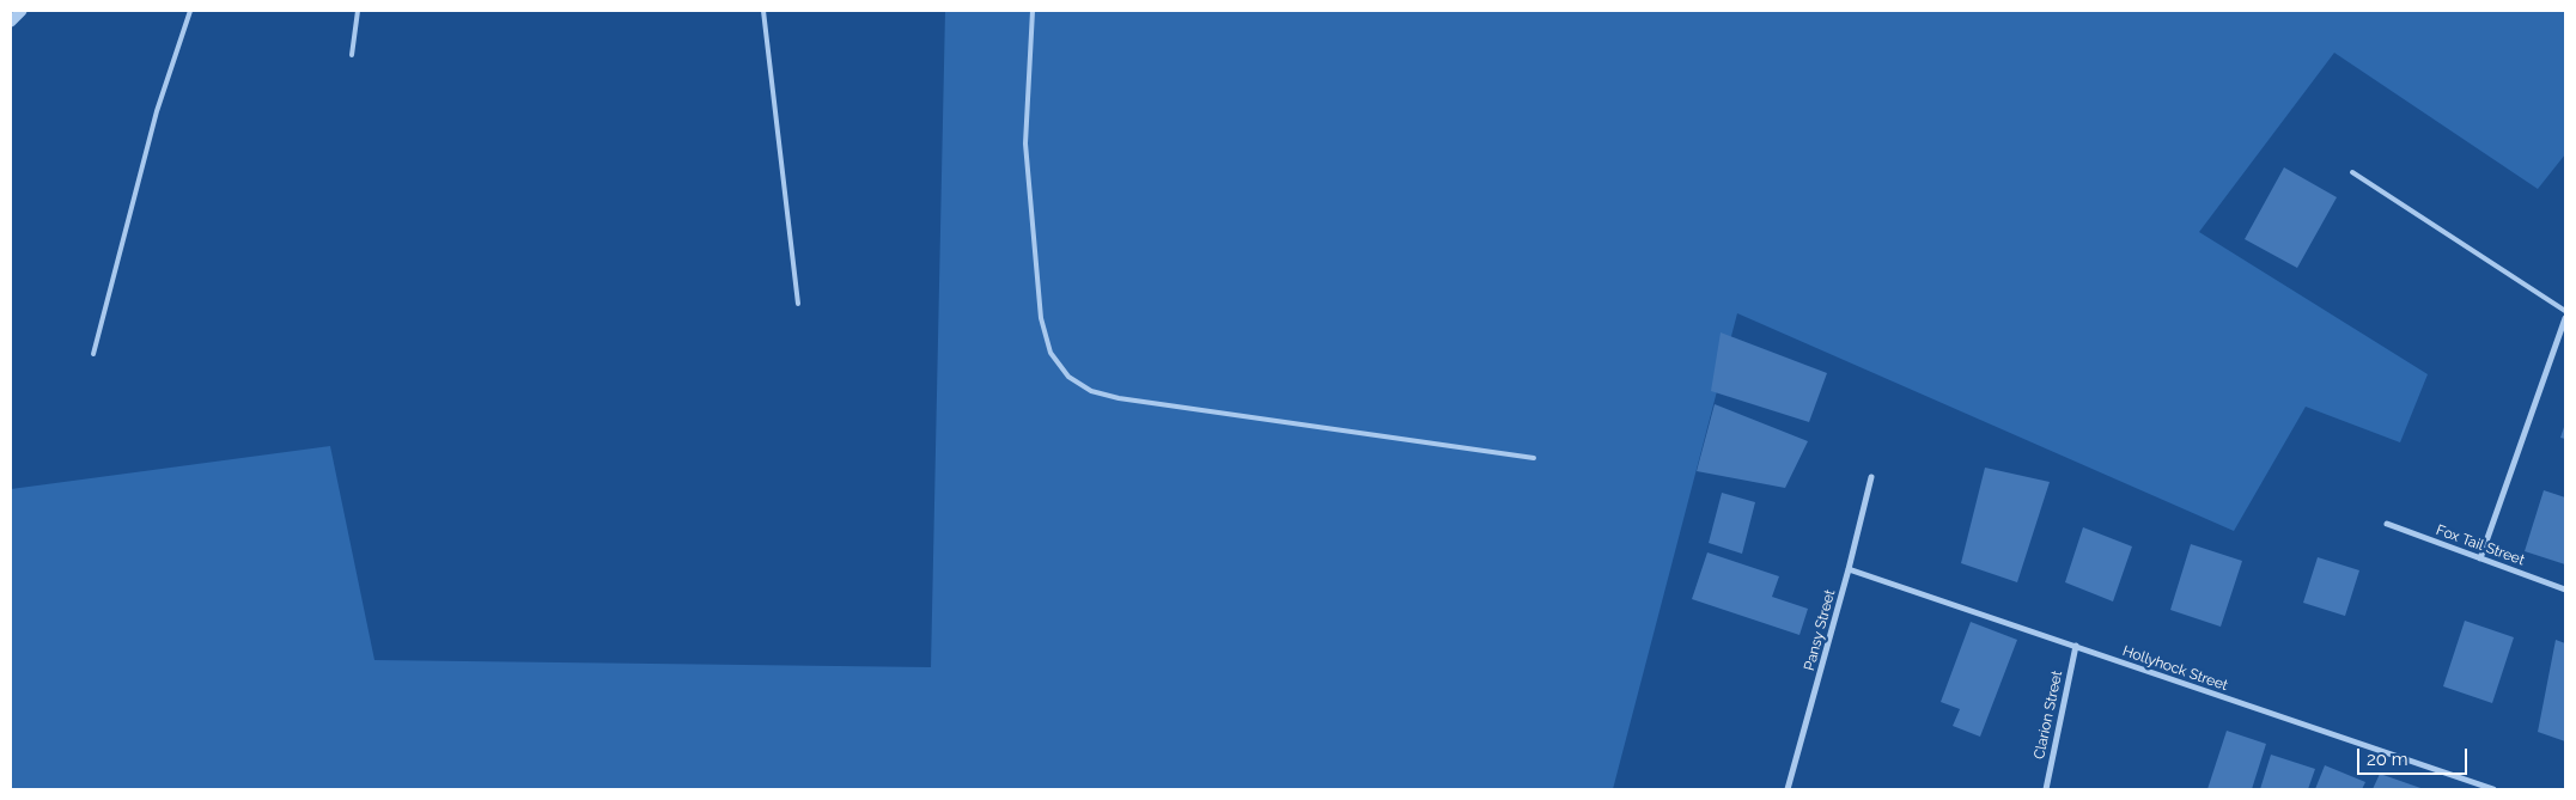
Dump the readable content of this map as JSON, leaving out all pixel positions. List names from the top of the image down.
{
  "streets": {
    "street": [
      "Fox Tail Street",
      "Pansy Street",
      "Hollyhock Street",
      "Clarion Street"
    ]
  },
  "crossings": [
    ["Pansy Street", "Hollyhock Street"],
    ["Hollyhock Street", "Clarion Street"]
  ],
  "scale_bar": "20 m"
}
